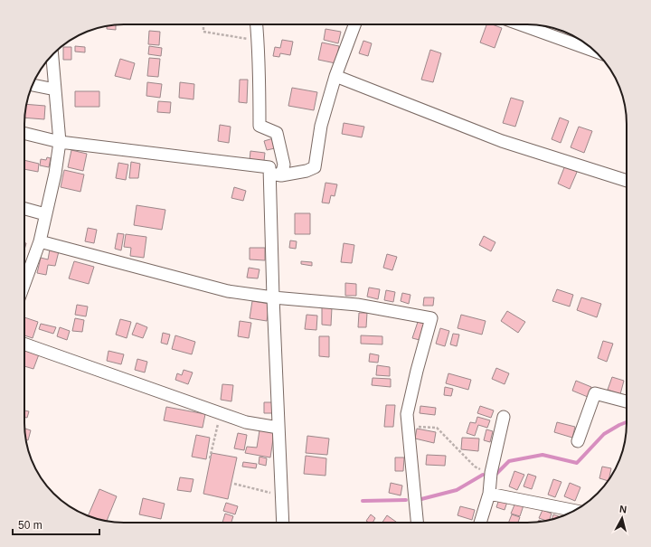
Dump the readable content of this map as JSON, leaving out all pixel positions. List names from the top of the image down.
{
  "scale_bar": "50 m",
  "north": "top"
}
